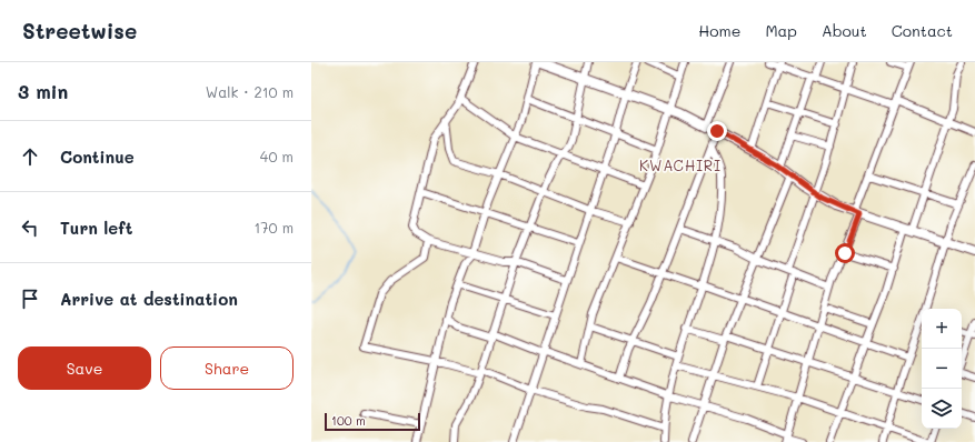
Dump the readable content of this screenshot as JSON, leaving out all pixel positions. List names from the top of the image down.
{
  "districts": ["KWACHIRI"],
  "scale_bar": "100 m",
  "page": {
    "header": "Streetwise",
    "nav": [
      "Home",
      "Map",
      "About",
      "Contact"
    ],
    "heading": ["3 min", "Walk · 210 m"],
    "list": [
      ["Continue", "40 m"],
      ["Turn left", "170 m"],
      "Arrive at destination"
    ],
    "map_buttons": ["+", "−"],
    "buttons": ["Save", "Share"],
    "scale": "100 m"
  }
}
